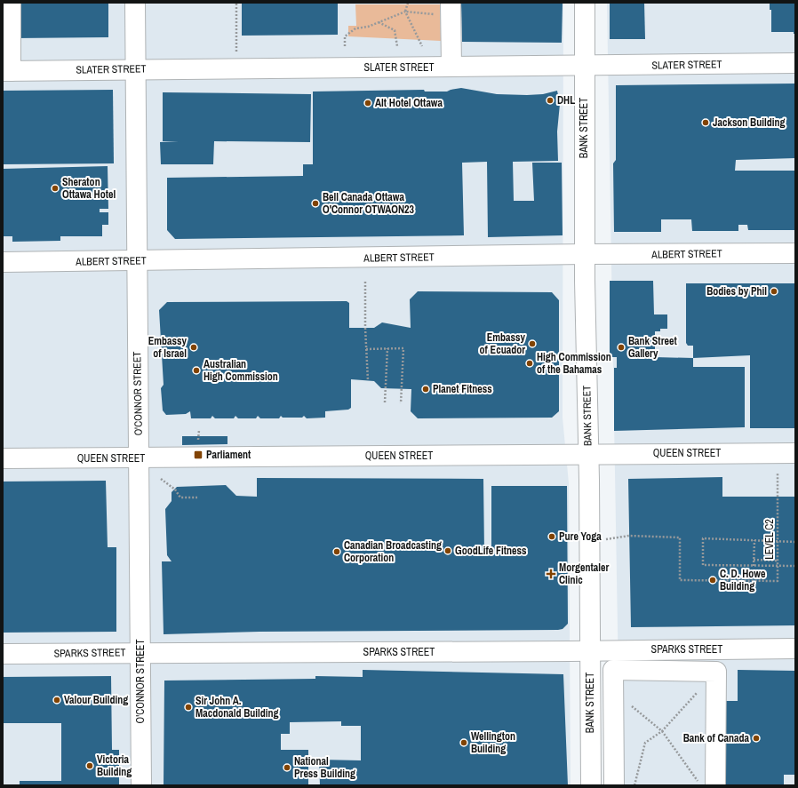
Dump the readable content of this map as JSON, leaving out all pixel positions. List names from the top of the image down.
{
  "streets": {
    "main road": [
      "SLATER STREET",
      "BANK STREET",
      "ALBERT STREET",
      "O'CONNOR STREET",
      "QUEEN STREET",
      "SPARKS STREET"
    ],
    "path": ["LEVEL C2"]
  },
  "crossings": [
    ["SLATER STREET", "BANK STREET"],
    ["SLATER STREET", "O'CONNOR STREET"],
    ["BANK STREET", "ALBERT STREET"],
    ["BANK STREET", "QUEEN STREET"],
    ["BANK STREET", "SPARKS STREET"],
    ["ALBERT STREET", "O'CONNOR STREET"],
    ["O'CONNOR STREET", "QUEEN STREET"],
    ["O'CONNOR STREET", "SPARKS STREET"]
  ],
  "places": {
    "other": [
      "DHL",
      "Alt Hotel Ottawa",
      "Jackson Building",
      "Sheraton Ottawa Hotel",
      "Bell Canada Ottawa O'Connor OTWAON23",
      "Bodies by Phil",
      "Embassy of Ecuador",
      "Embassy of Israel",
      "Bank Street Gallery",
      "High Commission of the Bahamas",
      "Australian High Commission",
      "Planet Fitness",
      "Pure Yoga",
      "GoodLife Fitness",
      "Canadian Broadcasting Corporation",
      "C. D. Howe Building",
      "Valour Building",
      "Sir John A. Macdonald Building",
      "Bank of Canada",
      "Wellington Building",
      "Victoria Building",
      "National Press Building"
    ],
    "transit": ["Parliament"],
    "health": ["Morgentaler Clinic"]
  }
}
